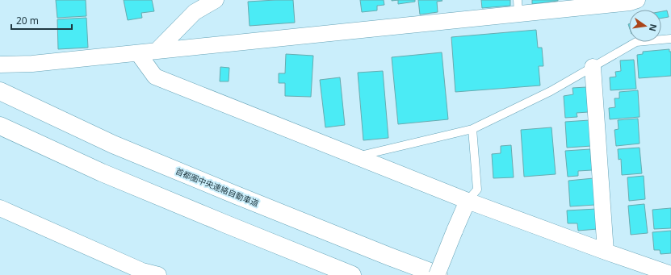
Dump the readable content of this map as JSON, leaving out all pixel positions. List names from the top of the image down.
{
  "streets": {
    "highway": ["首都圏中央連絡自動車道"]
  },
  "scale_bar": "20 m",
  "north": "right"
}
